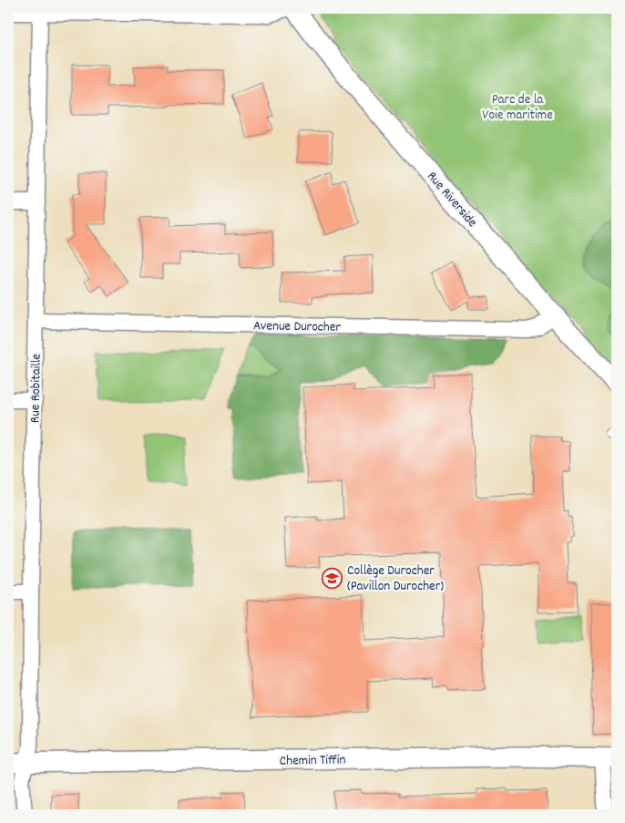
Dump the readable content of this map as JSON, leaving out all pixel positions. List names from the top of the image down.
{
  "streets": {
    "street": [
      "Rue Riverside",
      "Avenue Durocher",
      "Rue Robitaille",
      "Chemin Tiffin"
    ]
  },
  "crossings": [
    ["Rue Riverside", "Avenue Durocher"],
    ["Avenue Durocher", "Rue Robitaille"],
    ["Rue Robitaille", "Chemin Tiffin"]
  ],
  "parks": ["Parc de la Voie maritime"],
  "places": {
    "school or university": ["Collège Durocher (Pavillon Durocher)"]
  }
}
